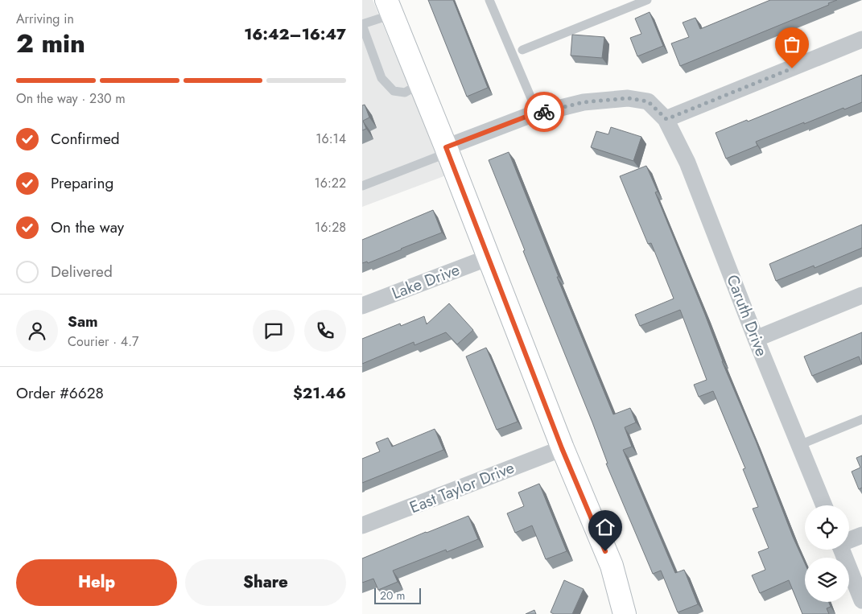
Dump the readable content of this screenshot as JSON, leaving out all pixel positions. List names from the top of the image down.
{
  "streets": {
    "street": ["Lake Drive", "Caruth Drive", "East Taylor Drive"]
  },
  "scale_bar": "20 m",
  "page": {
    "heading": ["2 min", "Arriving in", "16:42–16:47"],
    "panel": [
      "Sam",
      "Courier · 4.7",
      "Order #6628",
      "$21.46"
    ],
    "bar": "On the way · 230 m",
    "list": [
      ["Confirmed", "16:14"],
      ["Preparing", "16:22"],
      ["On the way", "16:28"],
      "Delivered"
    ],
    "buttons": ["Help", "Share"],
    "scale": "20 m"
  }
}
